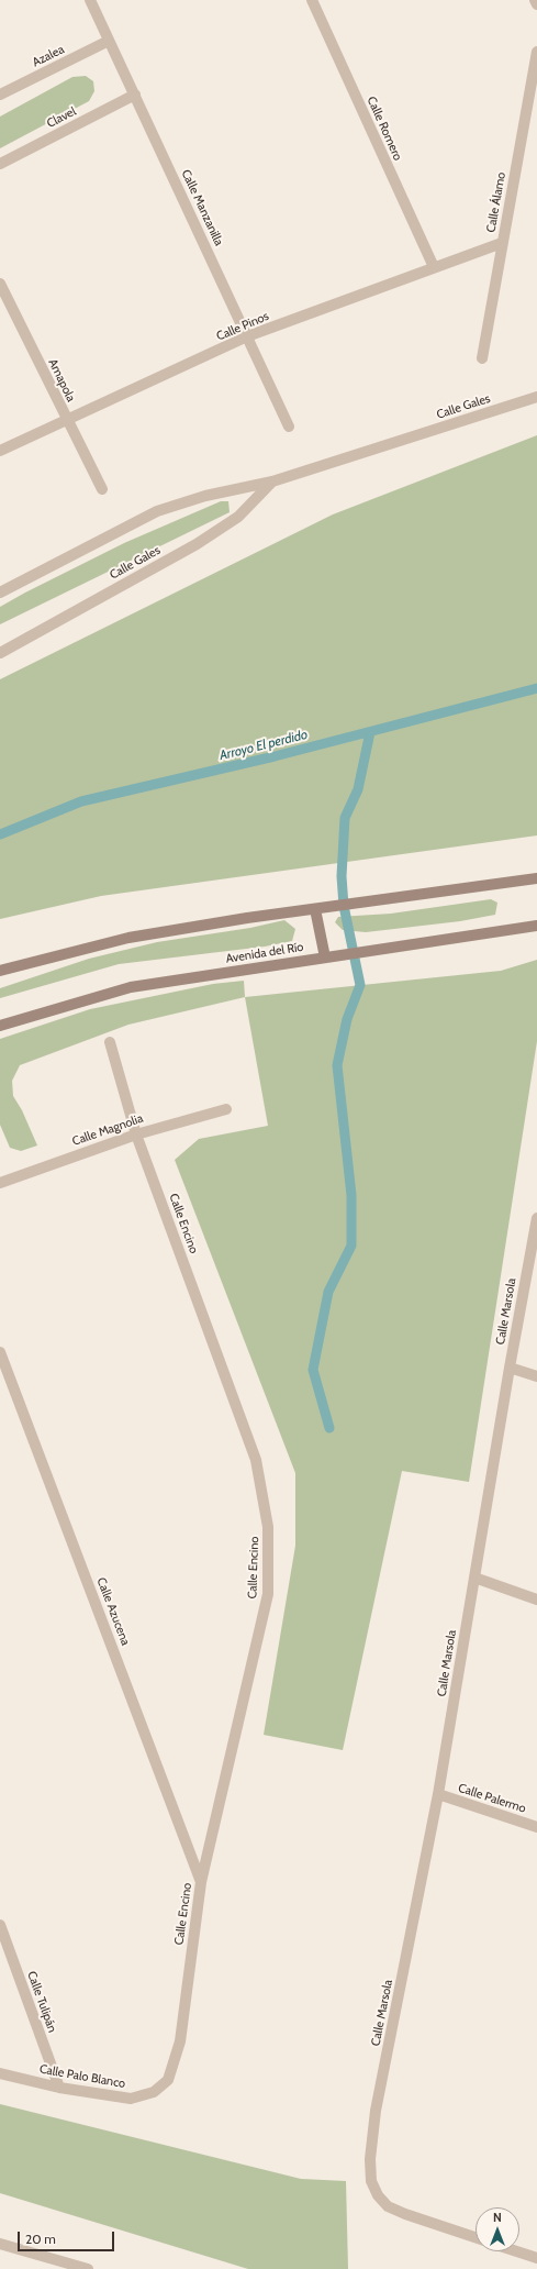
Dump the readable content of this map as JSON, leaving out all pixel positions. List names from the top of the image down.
{
  "streets": {
    "street": [
      "Azalea",
      "Clavel",
      "Calle Romero",
      "Calle Álamo",
      "Calle Manzanilla",
      "Calle Pinos",
      "Amapola",
      "Calle Gales",
      "Avenida del Río",
      "Calle Magnolia",
      "Calle Encino",
      "Calle Marsola",
      "Calle Azucena",
      "Calle Palermo",
      "Calle Tulipán",
      "Calle Palo Blanco"
    ]
  },
  "crossings": [
    ["Azalea", "Calle Manzanilla"],
    ["Clavel", "Calle Manzanilla"],
    ["Calle Romero", "Calle Pinos"],
    ["Calle Álamo", "Calle Pinos"],
    ["Calle Manzanilla", "Calle Pinos"],
    ["Calle Pinos", "Amapola"],
    ["Calle Magnolia", "Calle Encino"],
    ["Calle Encino", "Calle Azucena"],
    ["Calle Encino", "Calle Palo Blanco"],
    ["Calle Marsola", "Calle Palermo"],
    ["Calle Tulipán", "Calle Palo Blanco"]
  ],
  "water": ["Arroyo El perdido"],
  "scale_bar": "20 m",
  "north": "top"
}
